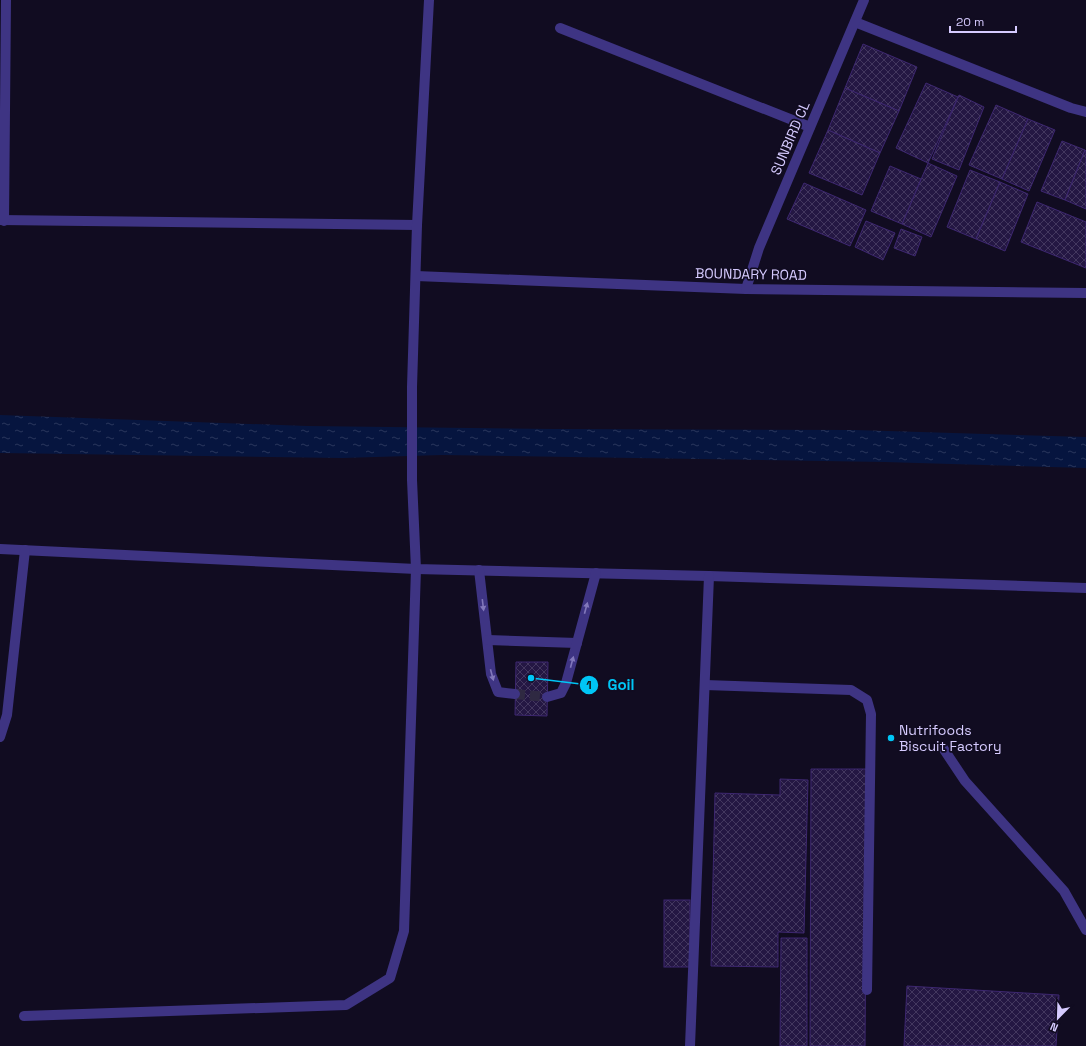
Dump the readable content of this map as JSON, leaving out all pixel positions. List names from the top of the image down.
{
  "streets": {
    "street": ["SUNBIRD CL", "BOUNDARY ROAD"]
  },
  "crossings": [
    ["SUNBIRD CL", "BOUNDARY ROAD"]
  ],
  "places": ["Goil", "Nutrifoods Biscuit Factory"],
  "scale_bar": "20 m",
  "north": "bottom left"
}
